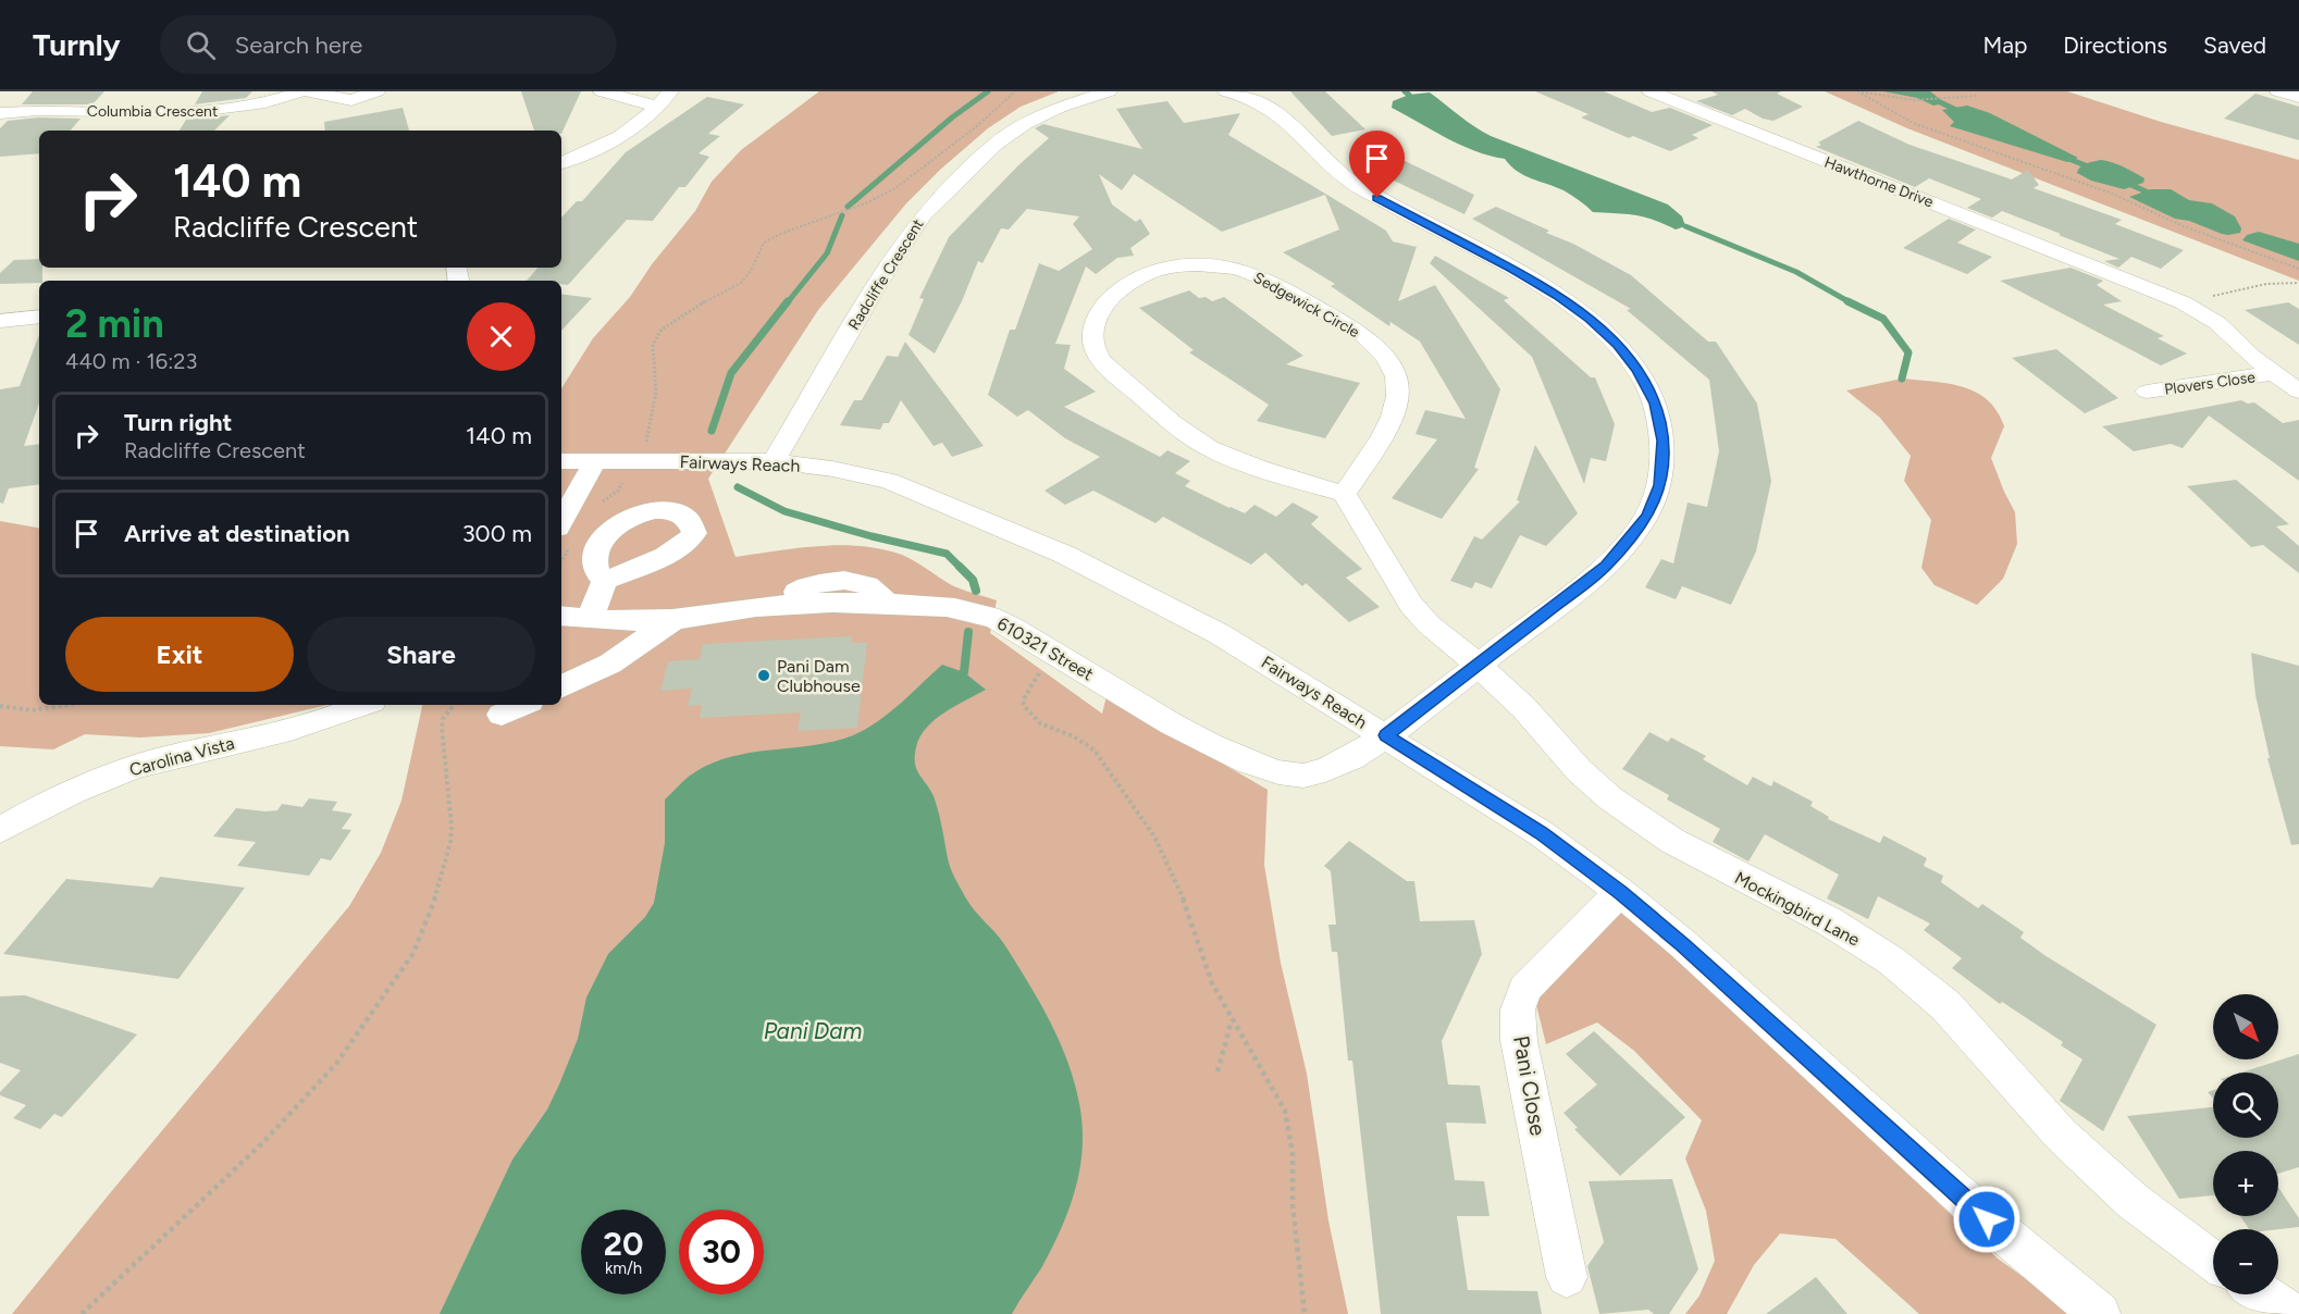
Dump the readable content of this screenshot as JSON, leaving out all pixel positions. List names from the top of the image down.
{
  "streets": {
    "street": [
      "Columbia Crescent",
      "Hawthorne Drive",
      "Radcliffe Crescent",
      "Sedgewick Circle",
      "Plovers Close",
      "Fairways Reach",
      "610321 Street",
      "Carolina Vista",
      "Mockingbird Lane",
      "Pani Close"
    ]
  },
  "crossings": [
    ["Hawthorne Drive", "Plovers Close"],
    ["Radcliffe Crescent", "Fairways Reach"],
    ["Fairways Reach", "610321 Street"],
    ["Fairways Reach", "Pani Close"]
  ],
  "water": ["Pani Dam"],
  "places": ["Pani Dam Clubhouse"],
  "north": "bottom right",
  "page": {
    "header": "Turnly",
    "search": "Search here",
    "nav": ["Map", "Directions", "Saved"],
    "turn": ["140 m", "Radcliffe Crescent"],
    "heading": ["2 min", "440 m · 16:23"],
    "list": [
      {
        "name": "Turn right",
        "note": "Radcliffe Crescent",
        "value": "140 m"
      },
      {
        "name": "Arrive at destination",
        "value": "300 m"
      }
    ],
    "buttons": ["Exit", "Share"],
    "map_buttons": ["+", "−"],
    "speed": "20 km/h",
    "limit": "30"
  }
}
